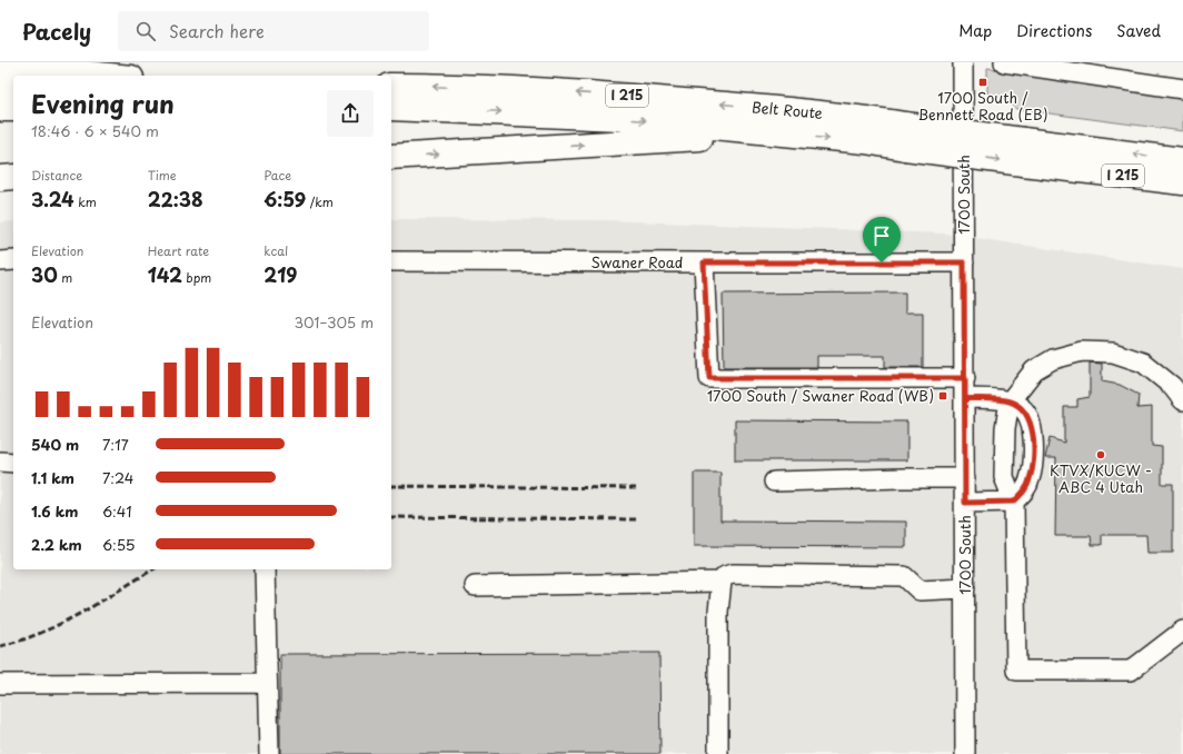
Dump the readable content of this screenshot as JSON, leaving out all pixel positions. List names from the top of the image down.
{
  "streets": {
    "highway": ["I 215", "Belt Route"],
    "street": ["1700 South", "Swaner Road"]
  },
  "crossings": [
    ["1700 South", "Swaner Road"]
  ],
  "places": {
    "transit": ["1700 South / Bennett Road (EB)", "1700 South / Swaner Road (WB)"],
    "other": ["KTVX/KUCW - ABC 4 Utah"]
  },
  "page": {
    "header": "Pacely",
    "search": "Search here",
    "nav": ["Map", "Directions", "Saved"],
    "heading": ["Evening run", "18:46 · 6 × 540 m"],
    "stats": [
      ["Distance", "3.24 km"],
      ["Time", "22:38"],
      ["Pace", "6:59 /km"],
      ["Elevation", "30 m"],
      ["Heart rate", "142 bpm"],
      ["kcal", "219"]
    ],
    "chart": ["Elevation", "301–305 m"],
    "list": [
      {
        "name": "540 m",
        "note": "7:17"
      },
      {
        "name": "1.1 km",
        "note": "7:24"
      },
      {
        "name": "1.6 km",
        "note": "6:41"
      },
      {
        "name": "2.2 km",
        "note": "6:55"
      }
    ]
  }
}
